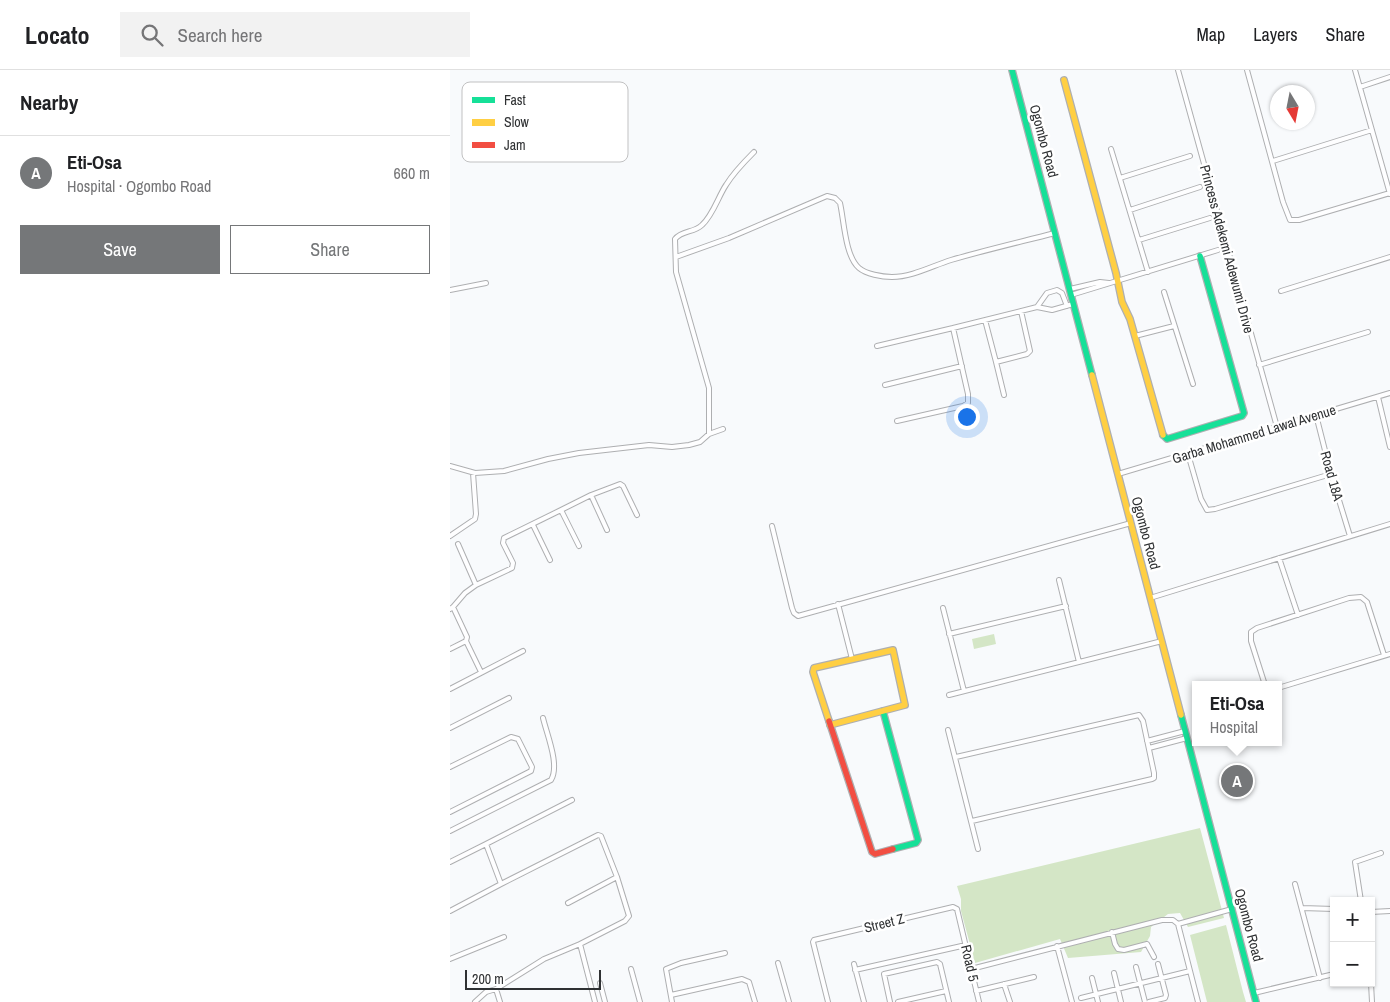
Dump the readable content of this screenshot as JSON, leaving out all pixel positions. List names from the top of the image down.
{
  "streets": {
    "street": [
      "Ogombo Road",
      "Princess Adekemi Adewumi Drive",
      "Garba Mohammed Lawal Avenue",
      "Road 18A",
      "Street Z",
      "Road 5"
    ]
  },
  "crossings": [
    ["Ogombo Road", "Garba Mohammed Lawal Avenue"],
    ["Princess Adekemi Adewumi Drive", "Garba Mohammed Lawal Avenue"],
    ["Garba Mohammed Lawal Avenue", "Road 18A"],
    ["Street Z", "Road 5"]
  ],
  "legend": ["Fast", "Slow", "Jam"],
  "scale_bar": "200 m",
  "north": "bottom",
  "page": {
    "header": "Locato",
    "search": "Search here",
    "nav": ["Map", "Layers", "Share"],
    "heading": "Nearby",
    "list": [
      {
        "mark": "A",
        "name": "Eti-Osa",
        "note": "Hospital · Ogombo Road",
        "value": "660 m"
      }
    ],
    "buttons": ["Save", "Share"],
    "popup": ["Eti-Osa", "Hospital"],
    "pins": "A",
    "map_buttons": ["+", "−"],
    "scale": "200 m"
  }
}
